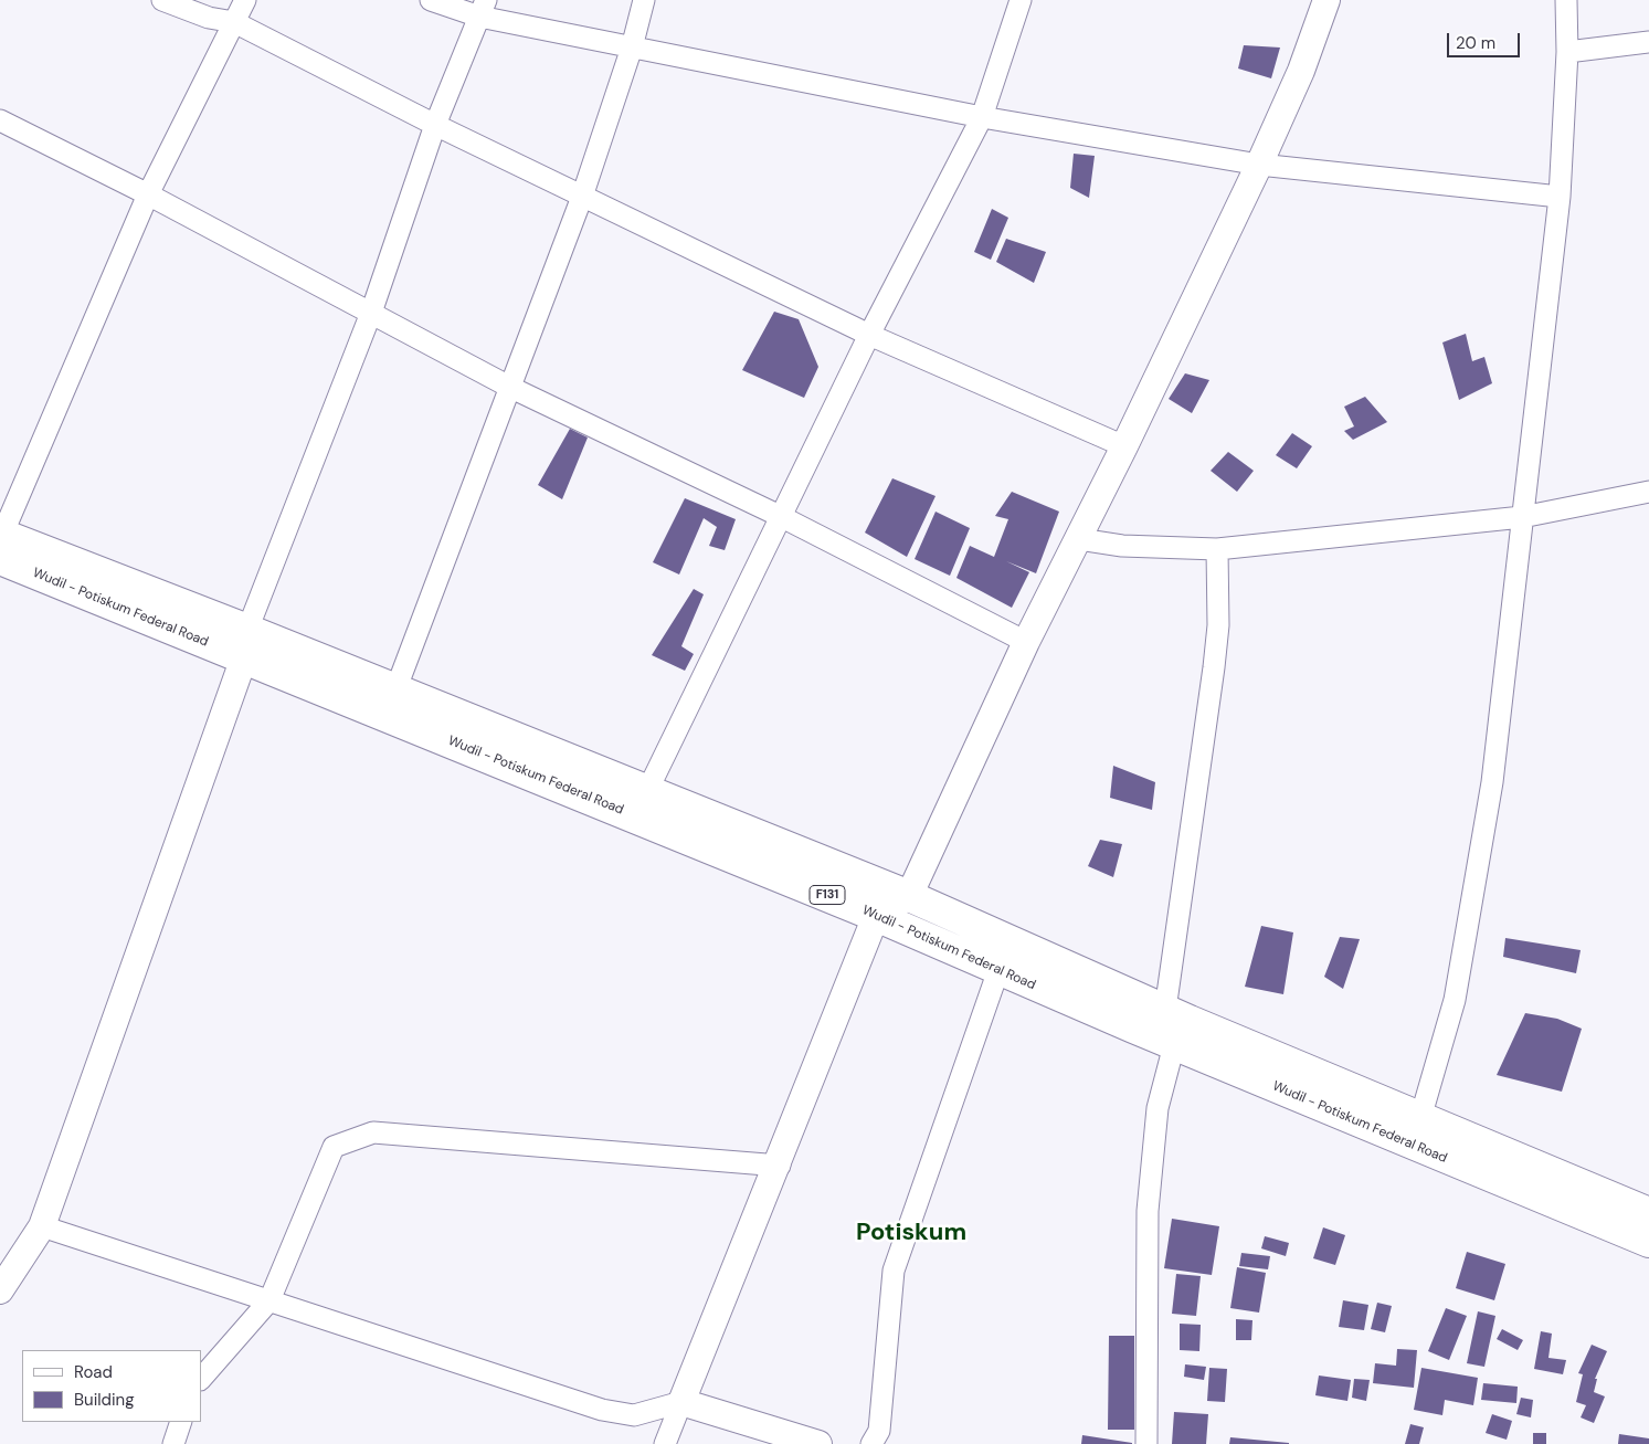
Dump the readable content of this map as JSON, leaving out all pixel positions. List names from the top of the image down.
{
  "streets": {
    "main road": ["Wudil - Potiskum Federal Road", "F131"]
  },
  "districts": ["Potiskum"],
  "legend": ["Road", "Building"],
  "scale_bar": "20 m"
}
